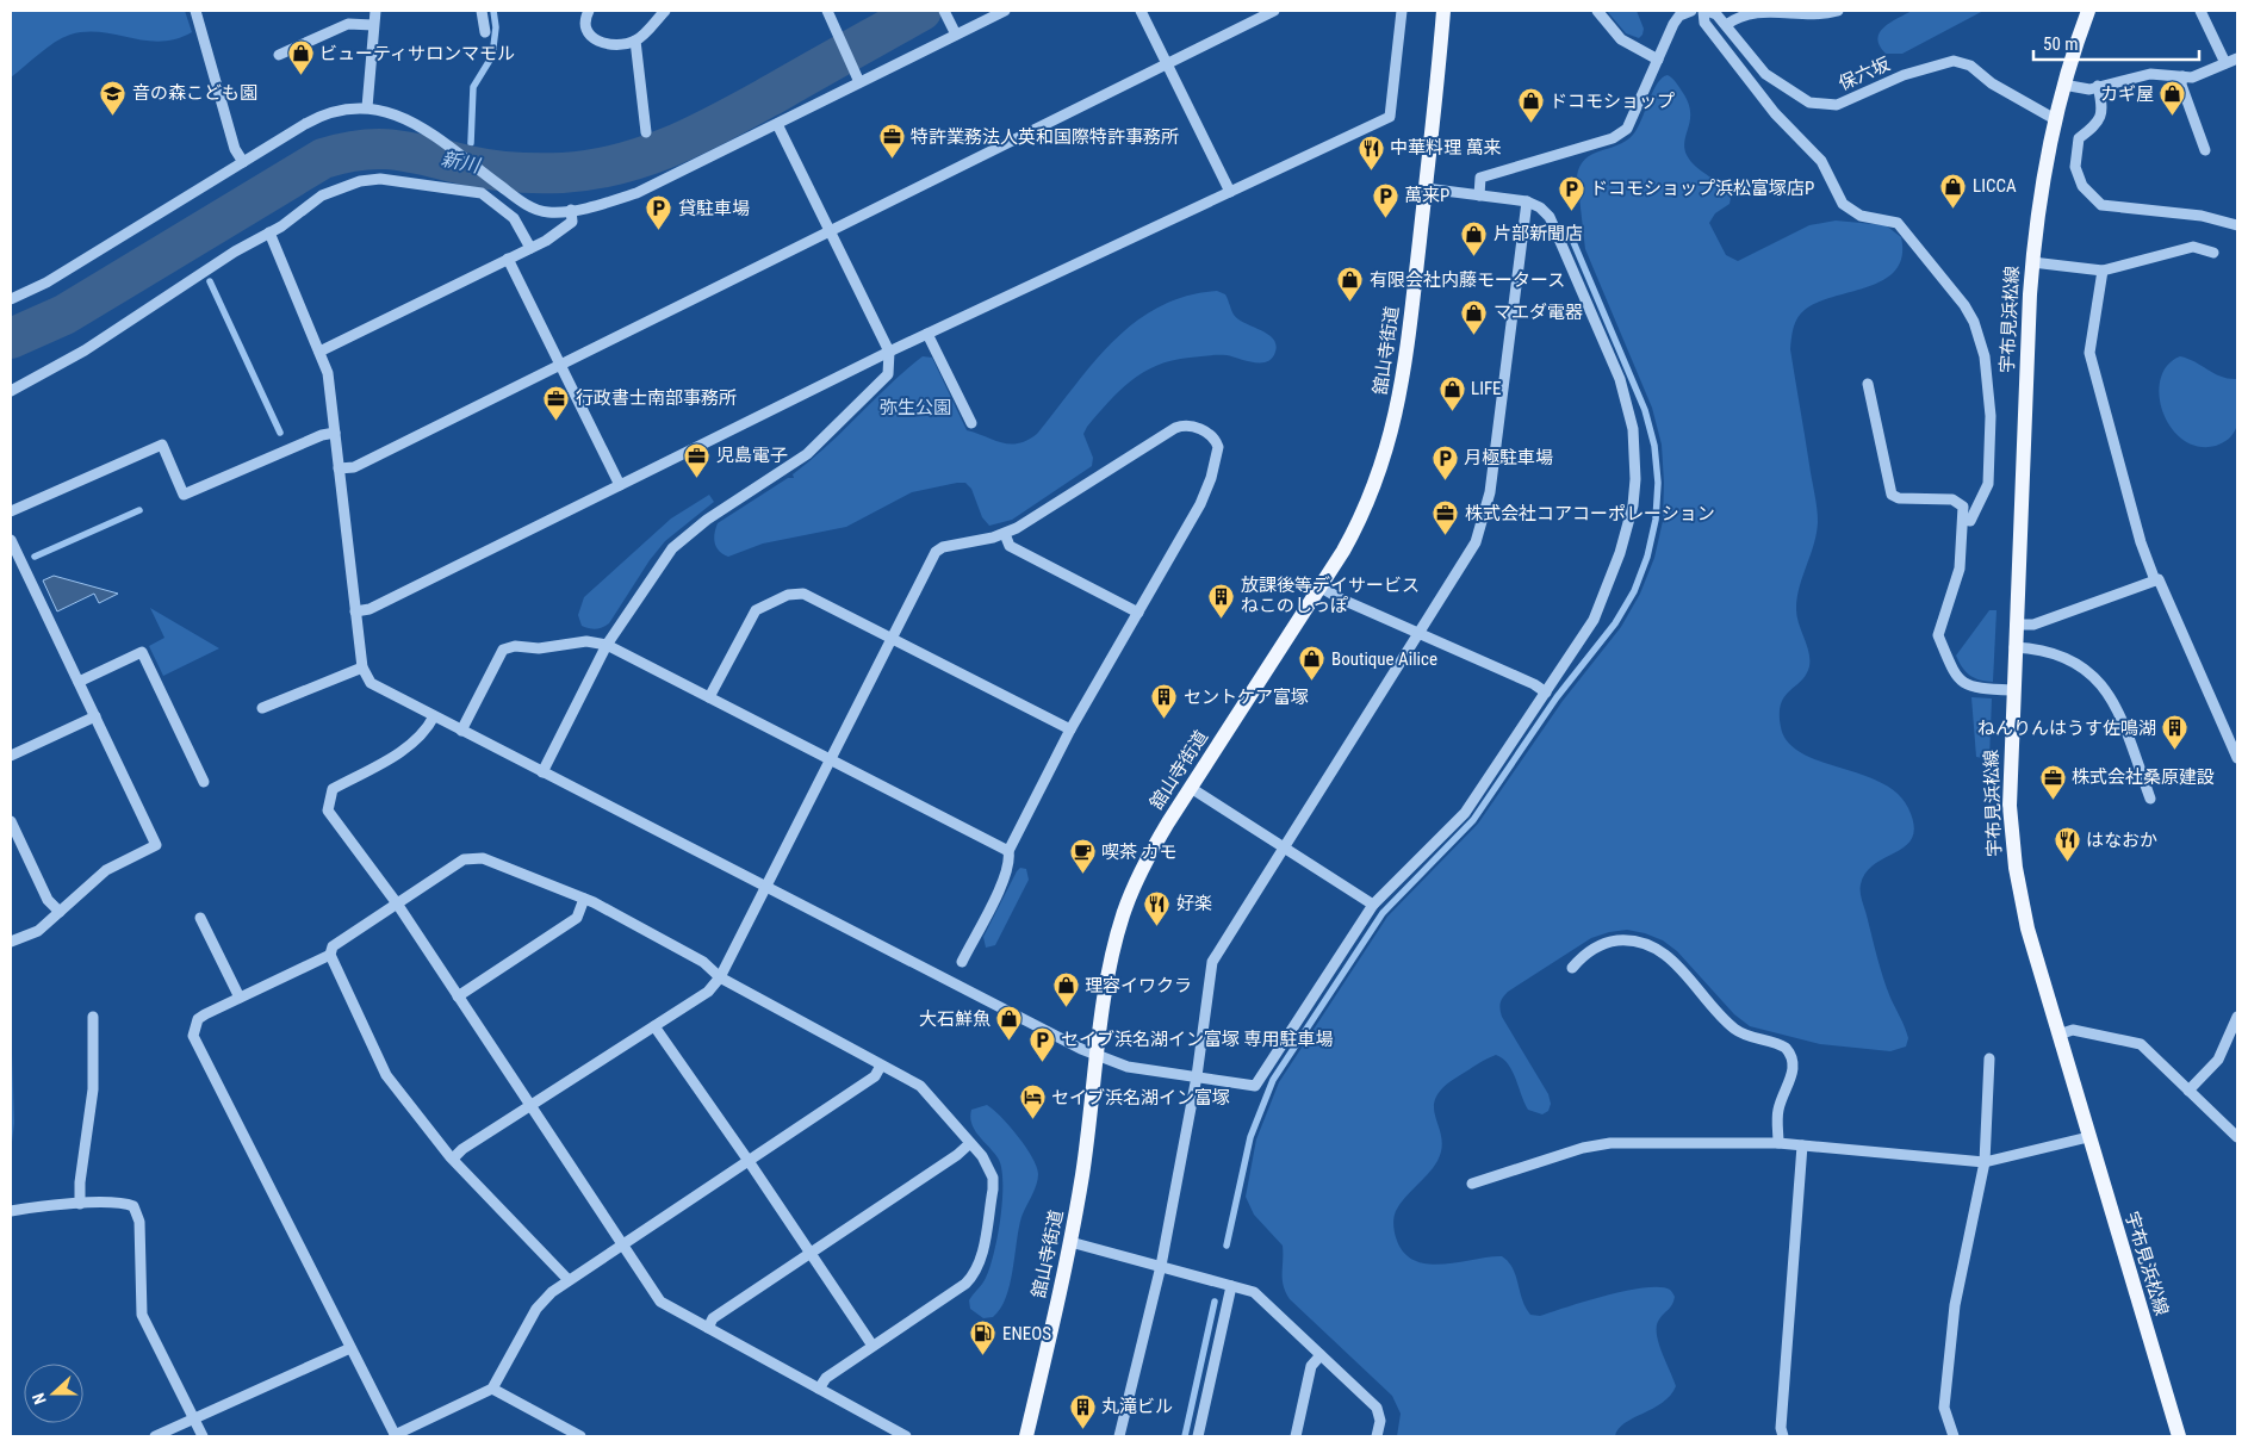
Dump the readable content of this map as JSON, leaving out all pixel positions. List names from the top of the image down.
{
  "streets": {
    "main road": ["宇布見浜松線", "舘山寺街道"],
    "street": ["保六坂"]
  },
  "crossings": [
    ["保六坂", "宇布見浜松線"]
  ],
  "water": ["新川"],
  "parks": ["弥生公園"],
  "places": {
    "shop": [
      "ビューティサロンマモル",
      "カギ屋",
      "ドコモショップ",
      "LICCA",
      "片部新聞店",
      "有限会社内藤モータース",
      "マエダ電器",
      "LIFE",
      "Boutique Ailice",
      "理容イワクラ",
      "大石鮮魚"
    ],
    "school or university": ["音の森こども園"],
    "office": [
      "特許業務法人英和国際特許事務所",
      "行政書士南部事務所",
      "児島電子",
      "株式会社コアコーポレーション",
      "株式会社桑原建設"
    ],
    "restaurant": ["中華料理 萬来", "はなおか", "好楽"],
    "parking": [
      "ドコモショップ浜松富塚店P",
      "萬来P",
      "貸駐車場",
      "月極駐車場",
      "セイブ浜名湖イン富塚 専用駐車場"
    ],
    "building": [
      "放課後等デイサービス ねこのしっぽ",
      "セントケア富塚",
      "ねんりんはうす佐鳴湖",
      "丸滝ビル"
    ],
    "cafe": ["喫茶 カモ"],
    "hotel": ["セイブ浜名湖イン富塚"],
    "fuel station": ["ENEOS"]
  },
  "scale_bar": "50 m",
  "north": "left"
}
